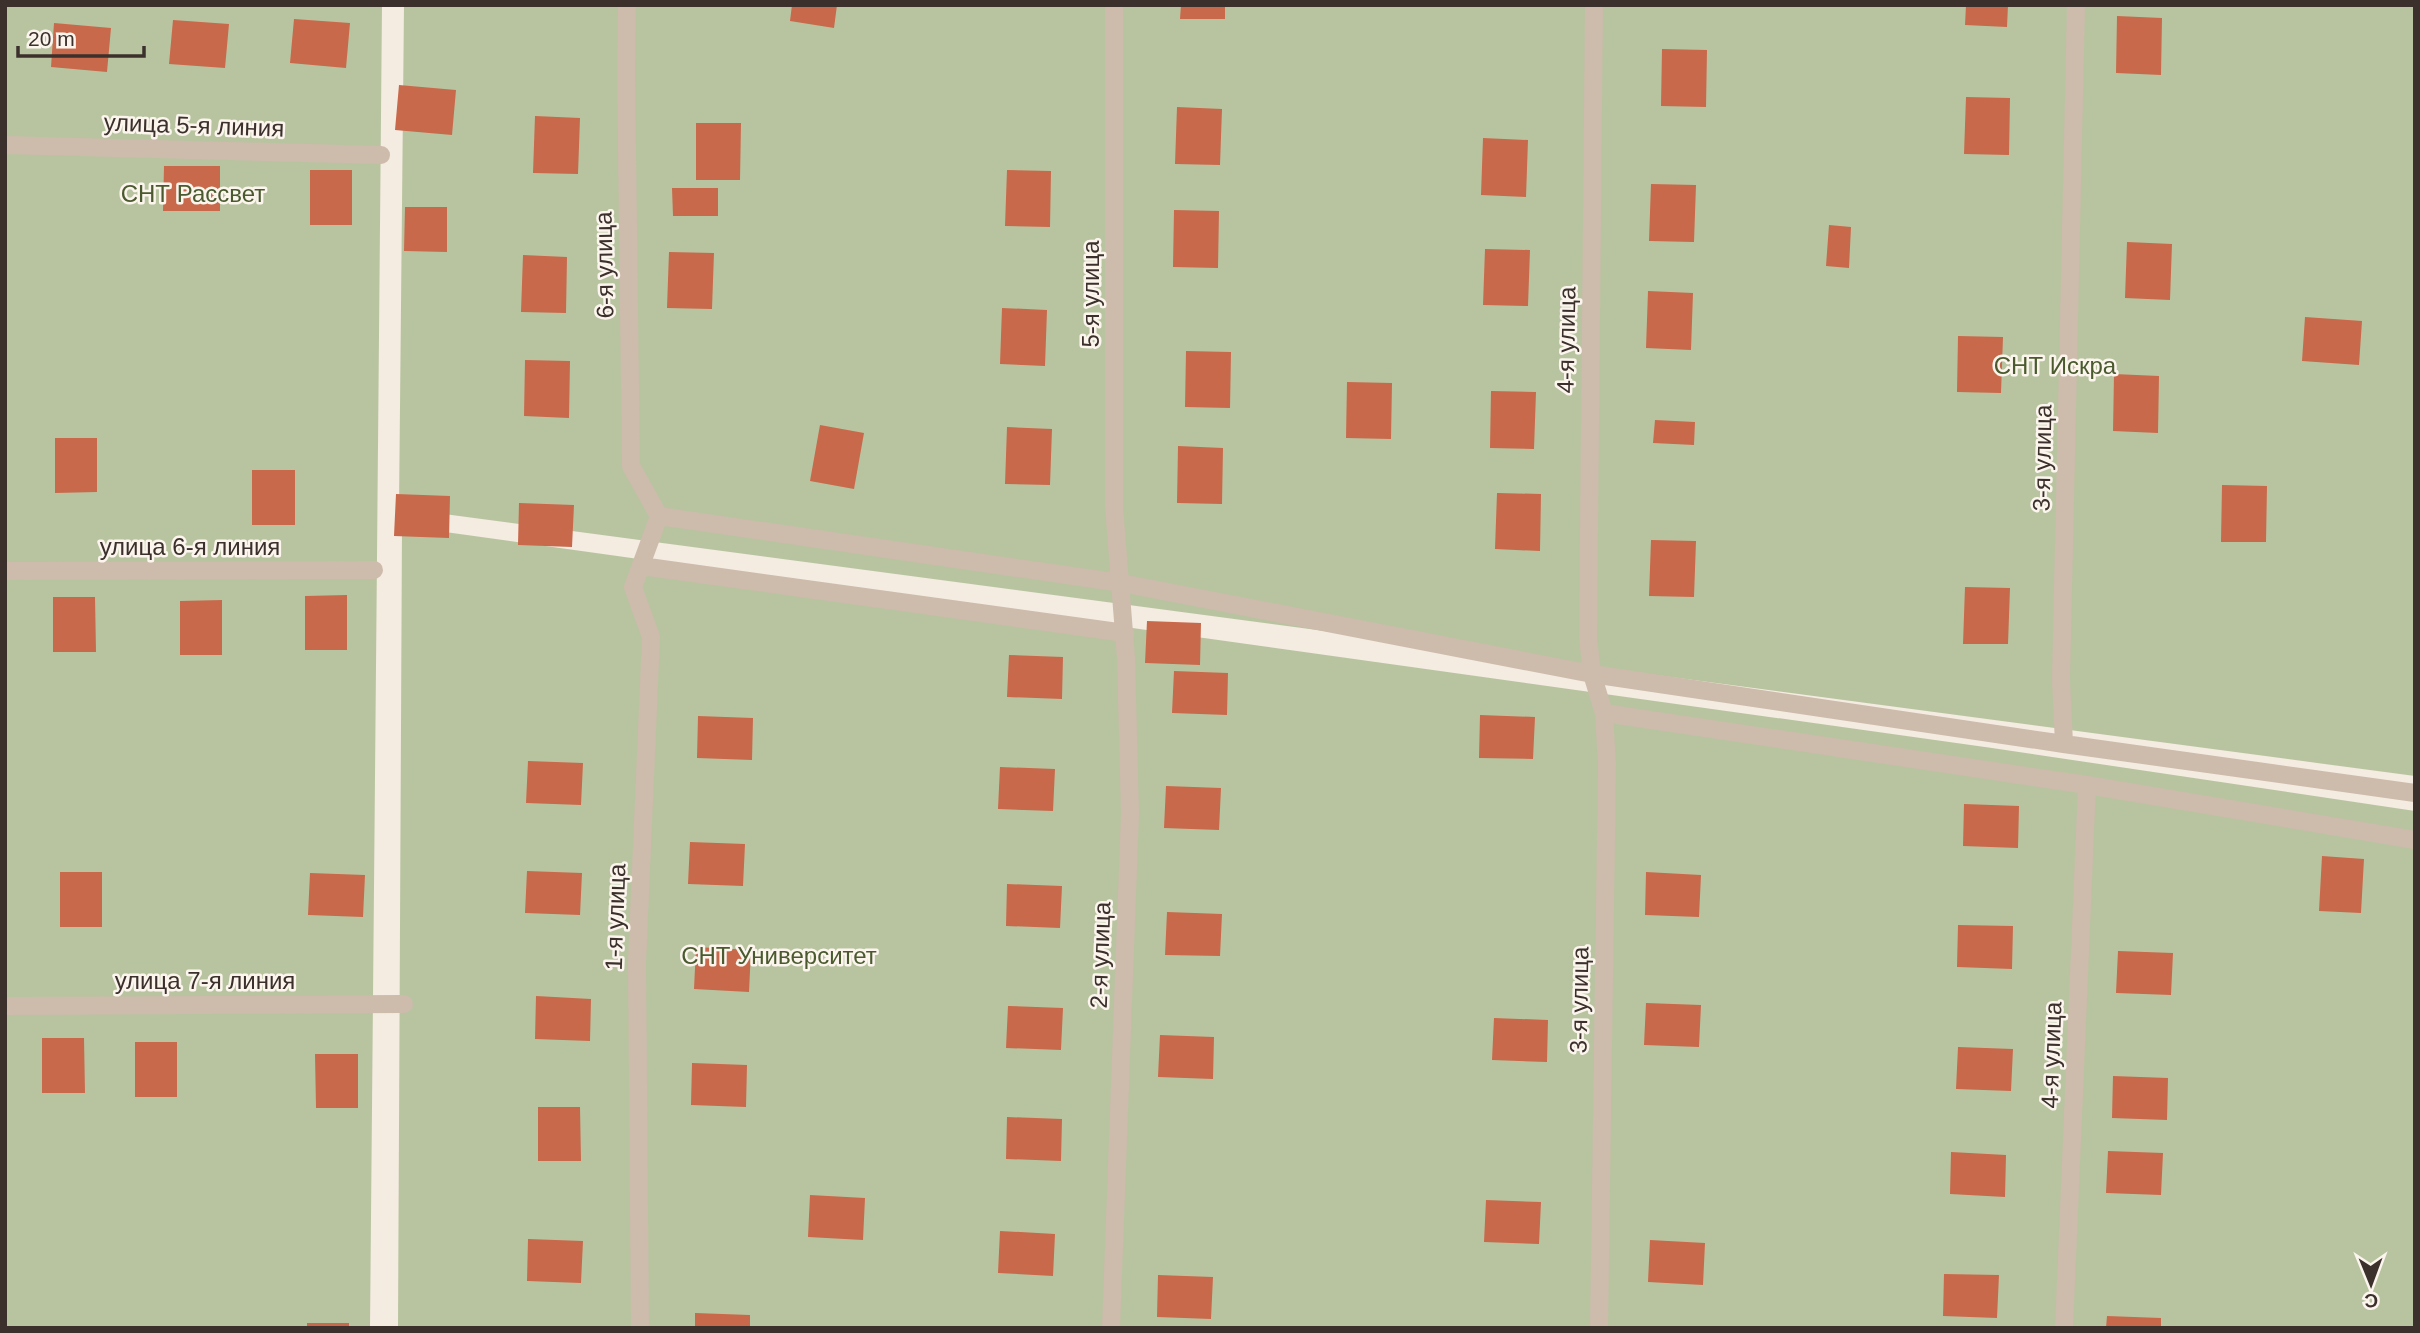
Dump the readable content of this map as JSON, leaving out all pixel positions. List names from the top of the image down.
{
  "streets": {
    "street": [
      "улица 5-я линия",
      "6-я улица",
      "5-я улица",
      "4-я улица",
      "3-я улица",
      "улица 6-я линия",
      "1-я улица",
      "2-я улица",
      "улица 7-я линия"
    ]
  },
  "crossings": [
    ["6-я улица", "1-я улица"],
    ["5-я улица", "2-я улица"],
    ["4-я улица", "3-я улица"]
  ],
  "parks": ["СНТ Рассвет", "СНТ Искра", "СНТ Университет"],
  "scale_bar": "20 m",
  "north": "bottom"
}
